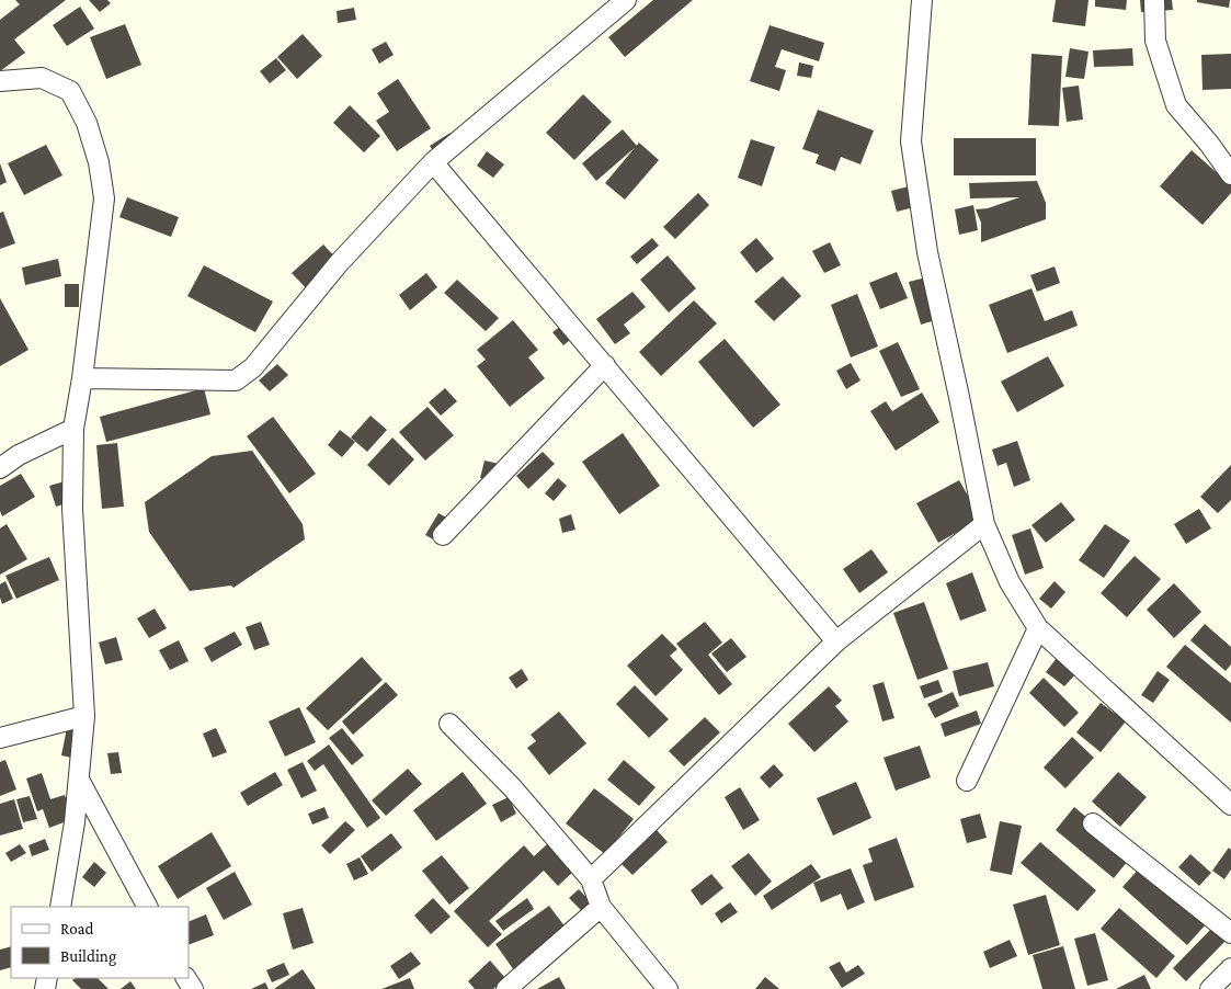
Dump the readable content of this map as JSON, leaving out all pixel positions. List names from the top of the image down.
{
  "legend": ["Road", "Building"]
}
